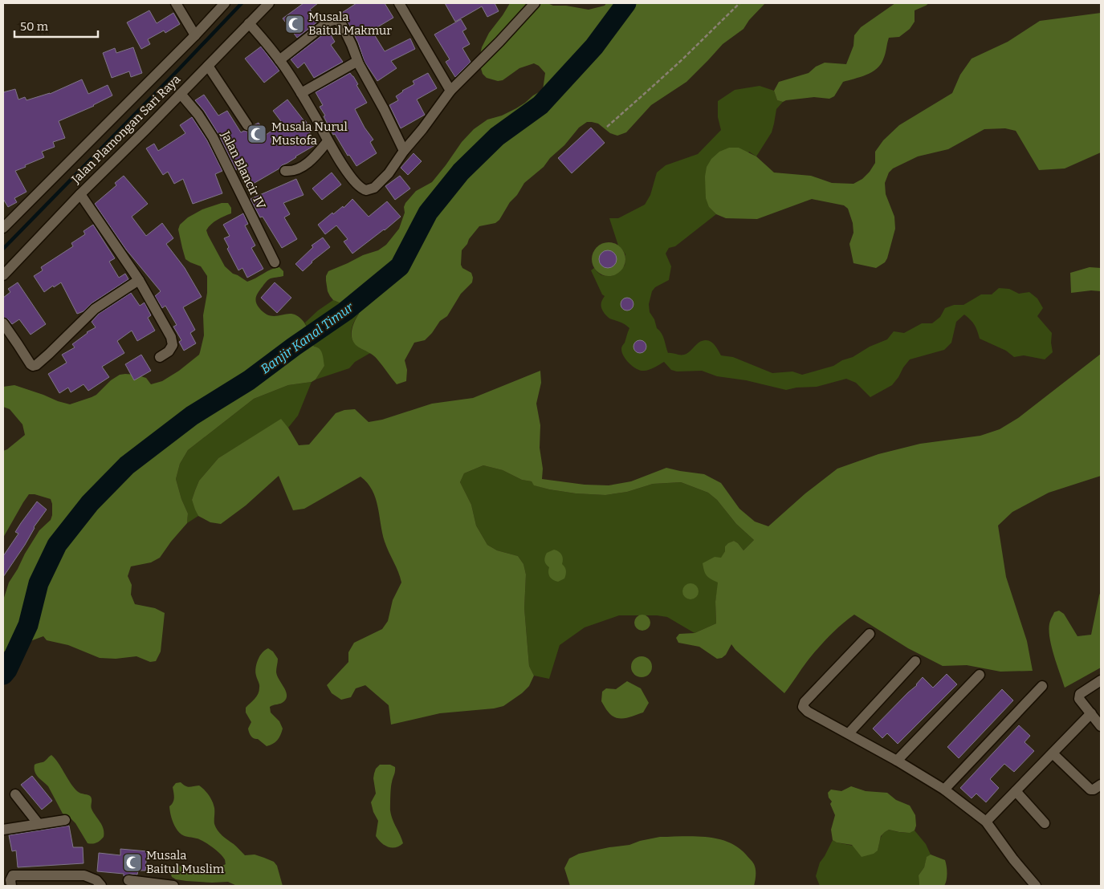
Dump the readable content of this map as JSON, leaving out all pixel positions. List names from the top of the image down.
{
  "streets": {
    "street": ["Jalan Plamongan Sari Raya", "Jalan Blancir IV"]
  },
  "crossings": [
    ["Jalan Plamongan Sari Raya", "Jalan Blancir IV"]
  ],
  "water": ["Banjir Kanal Timur"],
  "places": {
    "mosque": ["Musala Baitul Makmur", "Musala Nurul Mustofa", "Musala Baitul Muslim"]
  },
  "scale_bar": "50 m"
}
